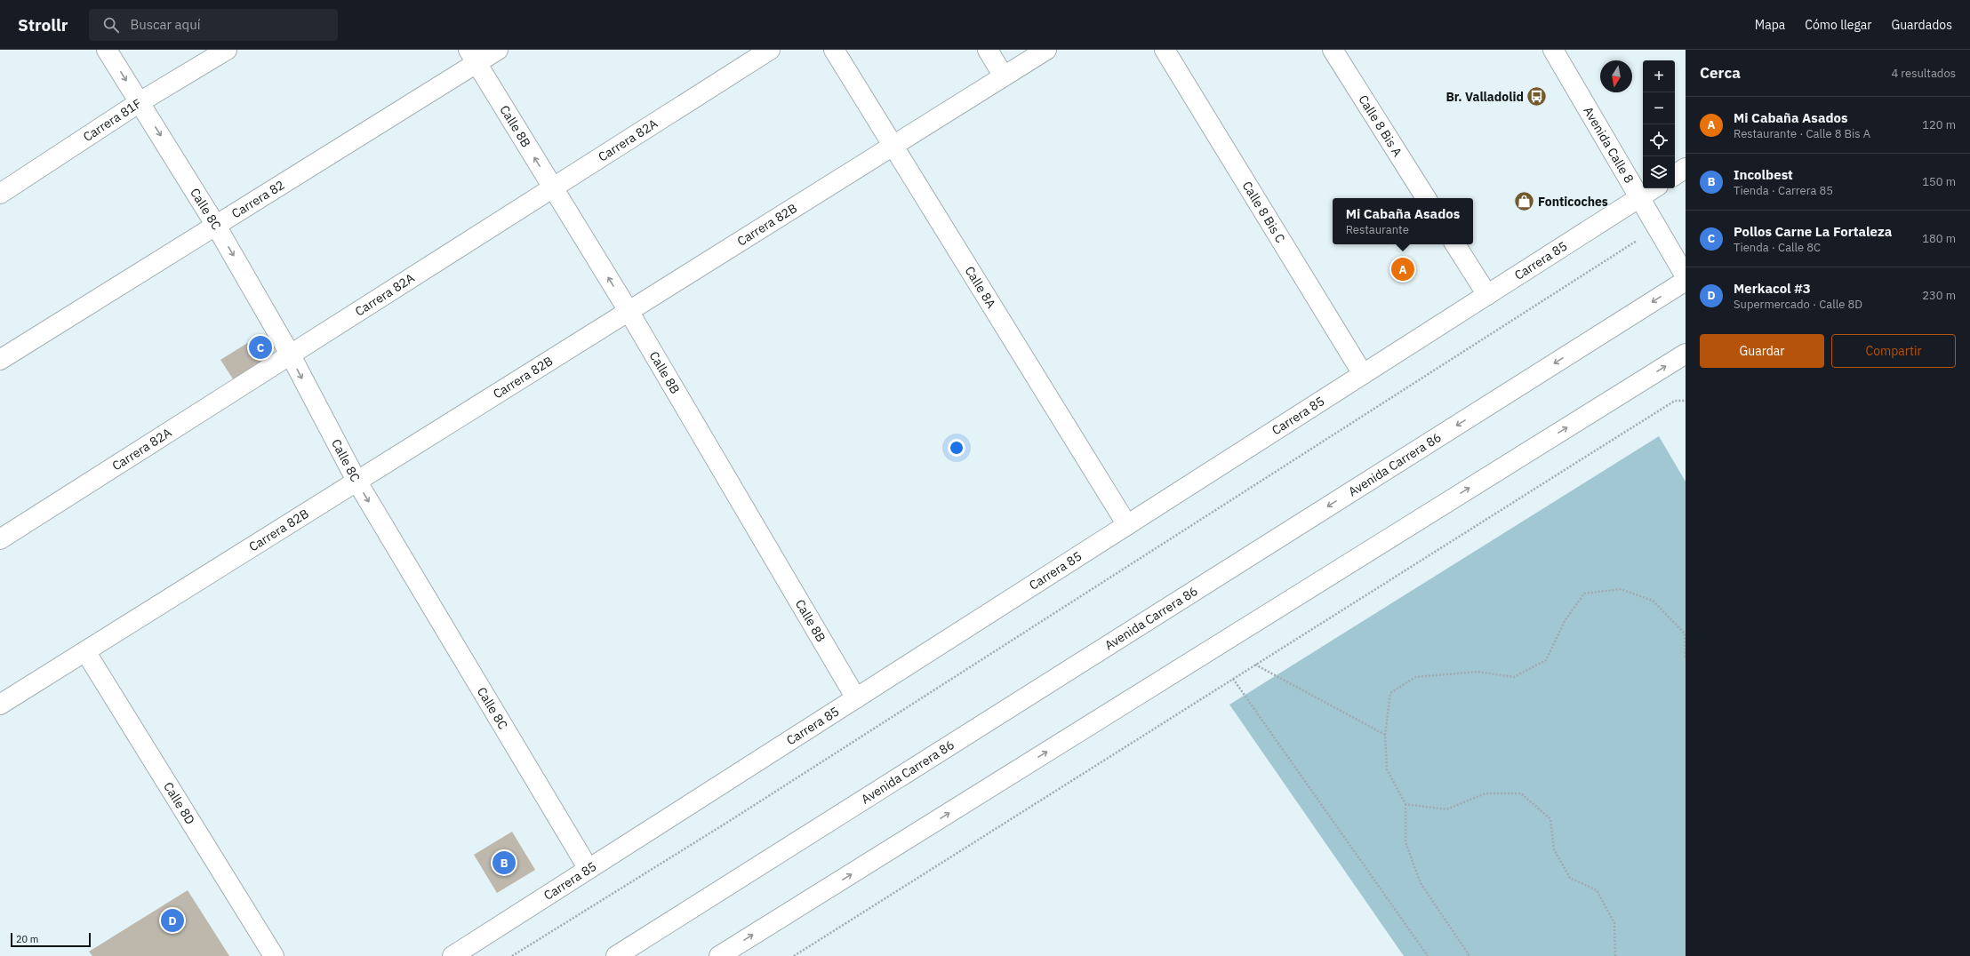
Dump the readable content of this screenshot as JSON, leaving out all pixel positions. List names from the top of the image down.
{
  "streets": {
    "street": [
      "Carrera 81F",
      "Calle 8 Bis A",
      "Calle 8B",
      "Carrera 82A",
      "Avenida Calle 8",
      "Carrera 82",
      "Calle 8C",
      "Calle 8 Bis C",
      "Carrera 82B",
      "Carrera 85",
      "Calle 8A",
      "Avenida Carrera 86",
      "Calle 8D"
    ]
  },
  "crossings": [
    ["Carrera 81F", "Calle 8C"],
    ["Calle 8B", "Carrera 82A"],
    ["Calle 8B", "Carrera 82"],
    ["Calle 8B", "Carrera 82B"],
    ["Calle 8B", "Carrera 85"],
    ["Carrera 82A", "Calle 8C"],
    ["Avenida Calle 8", "Carrera 85"],
    ["Carrera 82", "Calle 8C"],
    ["Calle 8C", "Carrera 82B"],
    ["Calle 8C", "Carrera 85"],
    ["Calle 8 Bis C", "Carrera 85"],
    ["Carrera 82B", "Calle 8A"],
    ["Carrera 82B", "Calle 8D"],
    ["Carrera 85", "Calle 8A"]
  ],
  "one_way": ["Calle 8B", "Calle 8C"],
  "places": {
    "bus stop": ["Br. Valladolid"],
    "shop": ["Fonticoches"]
  },
  "scale_bar": "20 m",
  "north": "bottom",
  "page": {
    "header": "Strollr",
    "search": "Buscar aquí",
    "nav": ["Mapa", "Cómo llegar", "Guardados"],
    "heading": ["Cerca", "4 resultados"],
    "map_buttons": ["+", "−"],
    "list": [
      {
        "mark": "A",
        "name": "Mi Cabaña Asados",
        "note": "Restaurante · Calle 8 Bis A",
        "value": "120 m"
      },
      {
        "mark": "B",
        "name": "Incolbest",
        "note": "Tienda · Carrera 85",
        "value": "150 m"
      },
      {
        "mark": "C",
        "name": "Pollos Carne La Fortaleza",
        "note": "Tienda · Calle 8C",
        "value": "180 m"
      },
      {
        "mark": "D",
        "name": "Merkacol #3",
        "note": "Supermercado · Calle 8D",
        "value": "230 m"
      }
    ],
    "popup": ["Mi Cabaña Asados", "Restaurante"],
    "pins": [
      "A",
      "C",
      "B",
      "D"
    ],
    "buttons": ["Guardar", "Compartir"],
    "scale": "20 m"
  }
}
